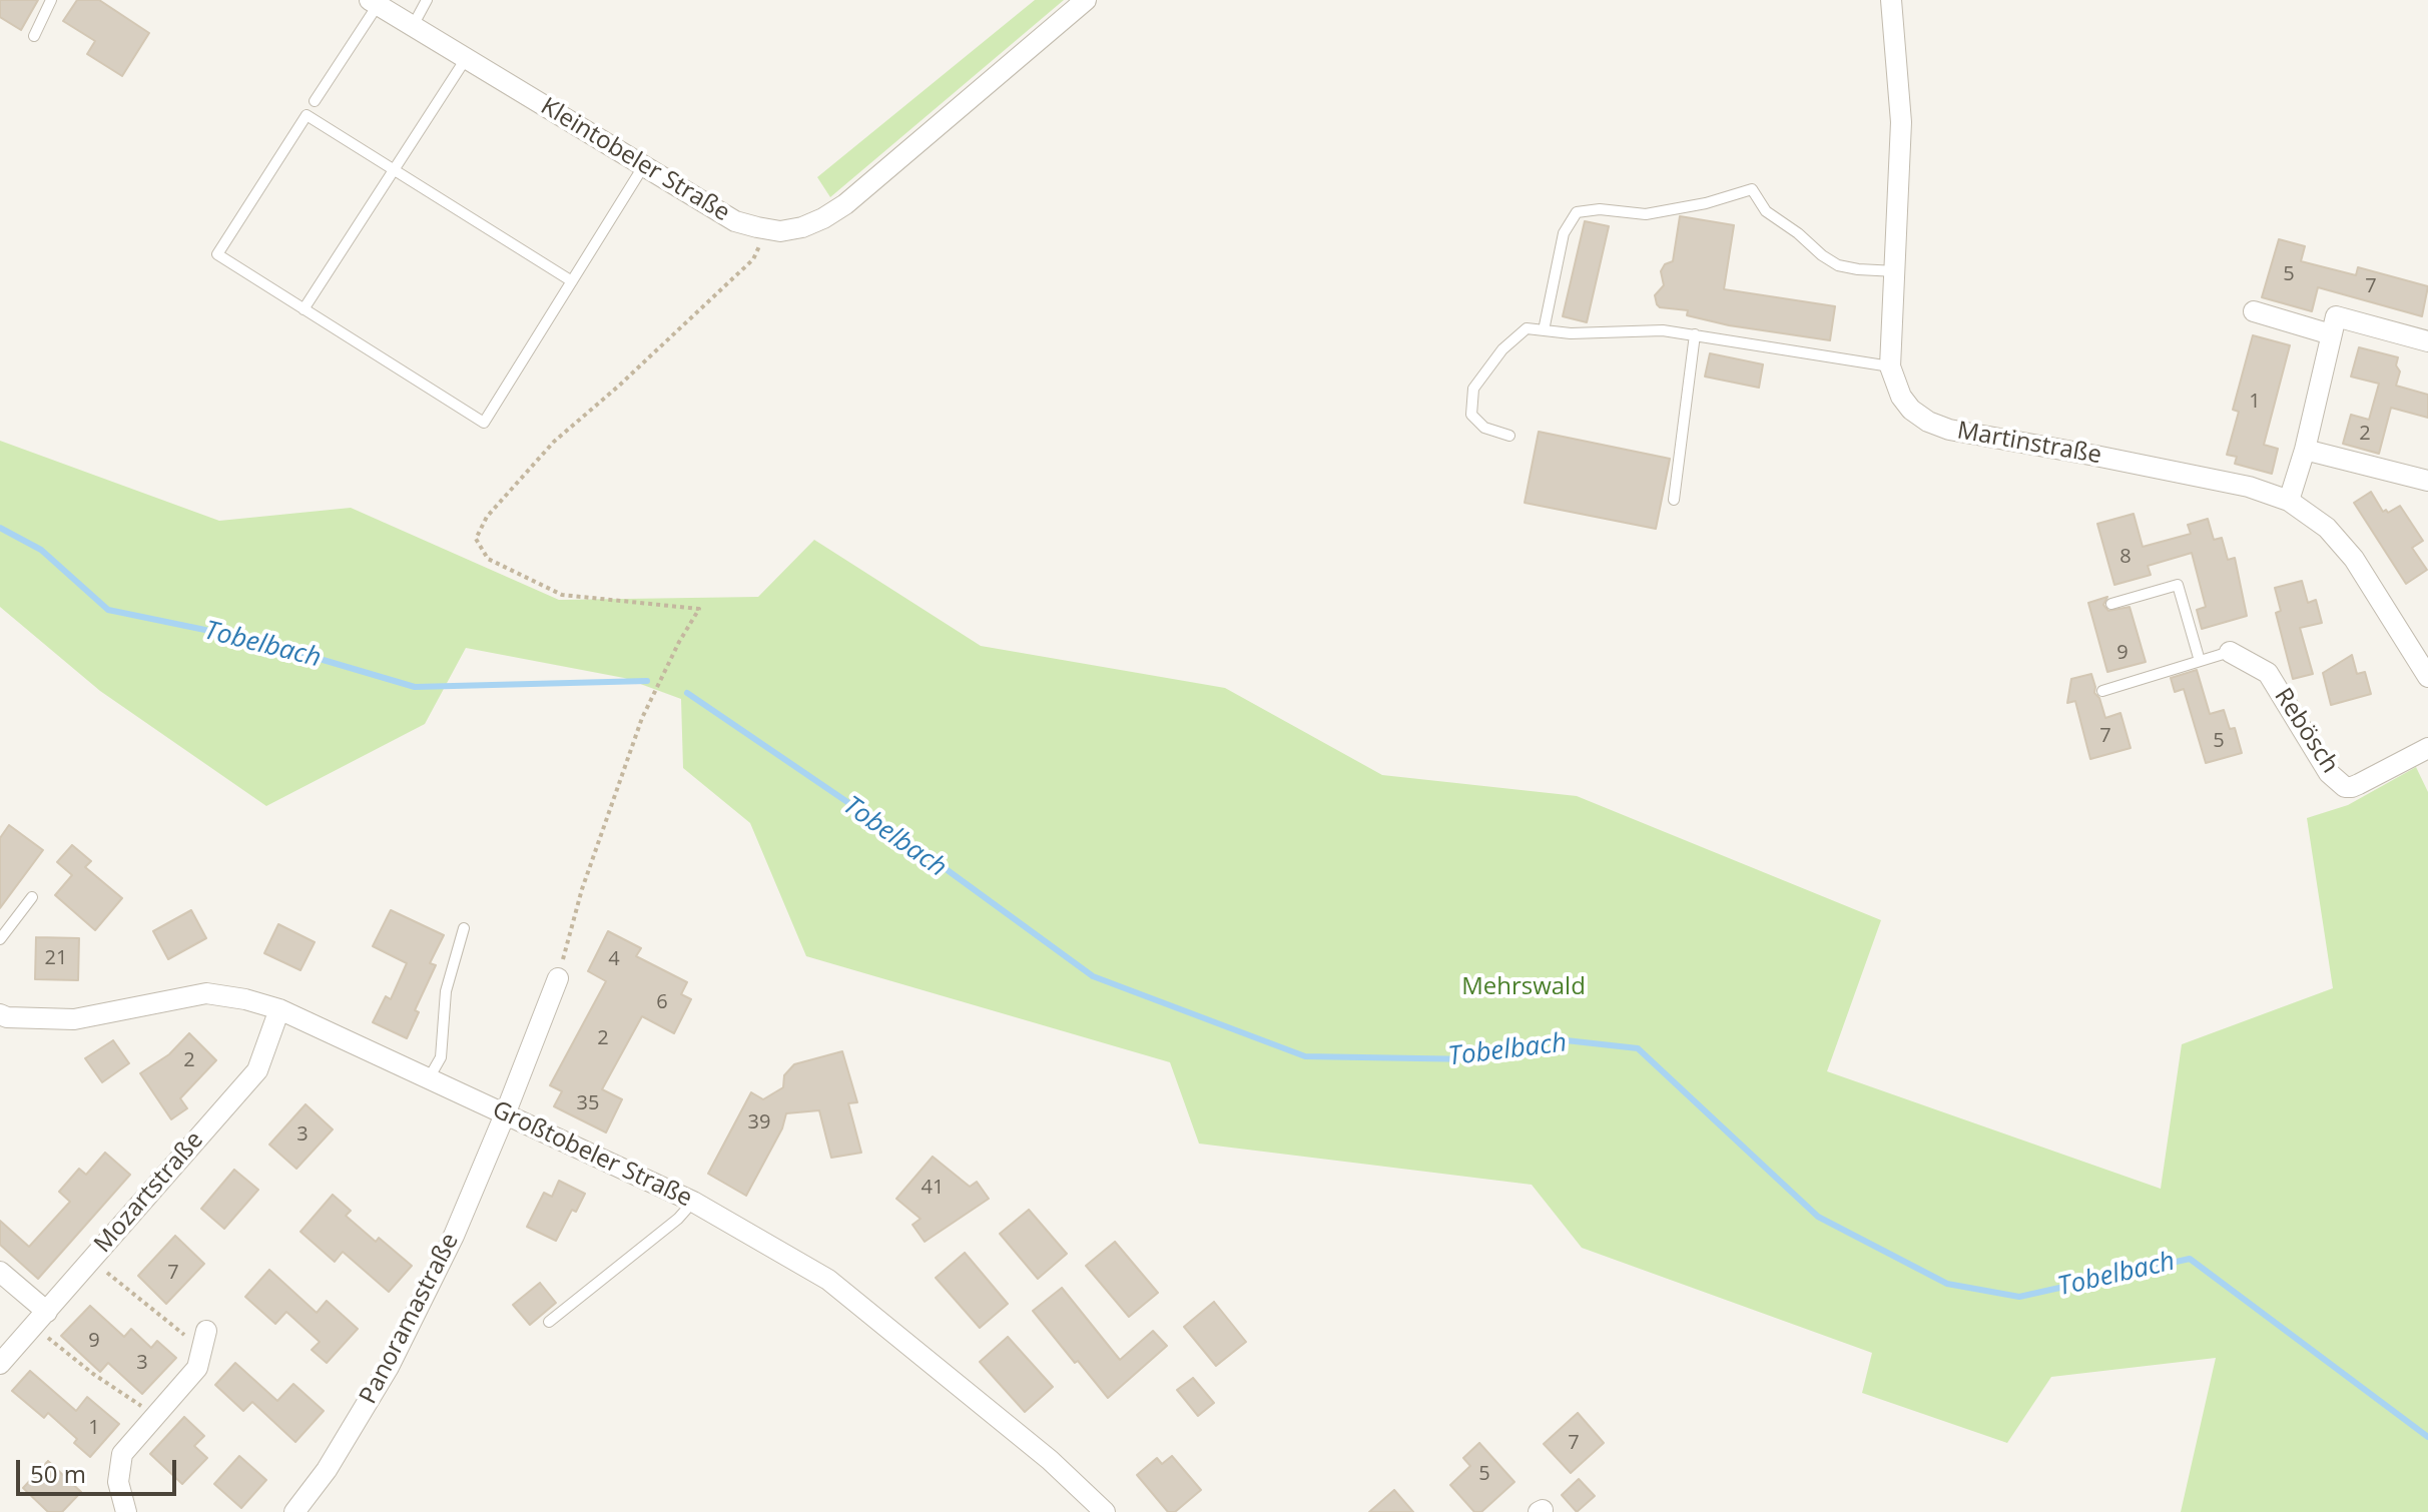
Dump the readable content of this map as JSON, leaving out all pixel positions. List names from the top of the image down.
{
  "streets": {
    "street": [
      "Kleintobeler Straße",
      "Martinstraße",
      "Rebösch",
      "Großtobeler Straße",
      "Mozartstraße",
      "Panoramastraße"
    ]
  },
  "crossings": [
    ["Großtobeler Straße", "Mozartstraße"],
    ["Großtobeler Straße", "Panoramastraße"]
  ],
  "water": ["Tobelbach"],
  "parks": ["Mehrswald"],
  "house_numbers": [
    "5",
    "7",
    "1",
    "2",
    "8",
    "9",
    "7",
    "5",
    "21",
    "4",
    "6",
    "2",
    "2",
    "35",
    "39",
    "3",
    "41",
    "7",
    "9",
    "3",
    "1",
    "7",
    "5"
  ],
  "scale_bar": "50 m"
}
